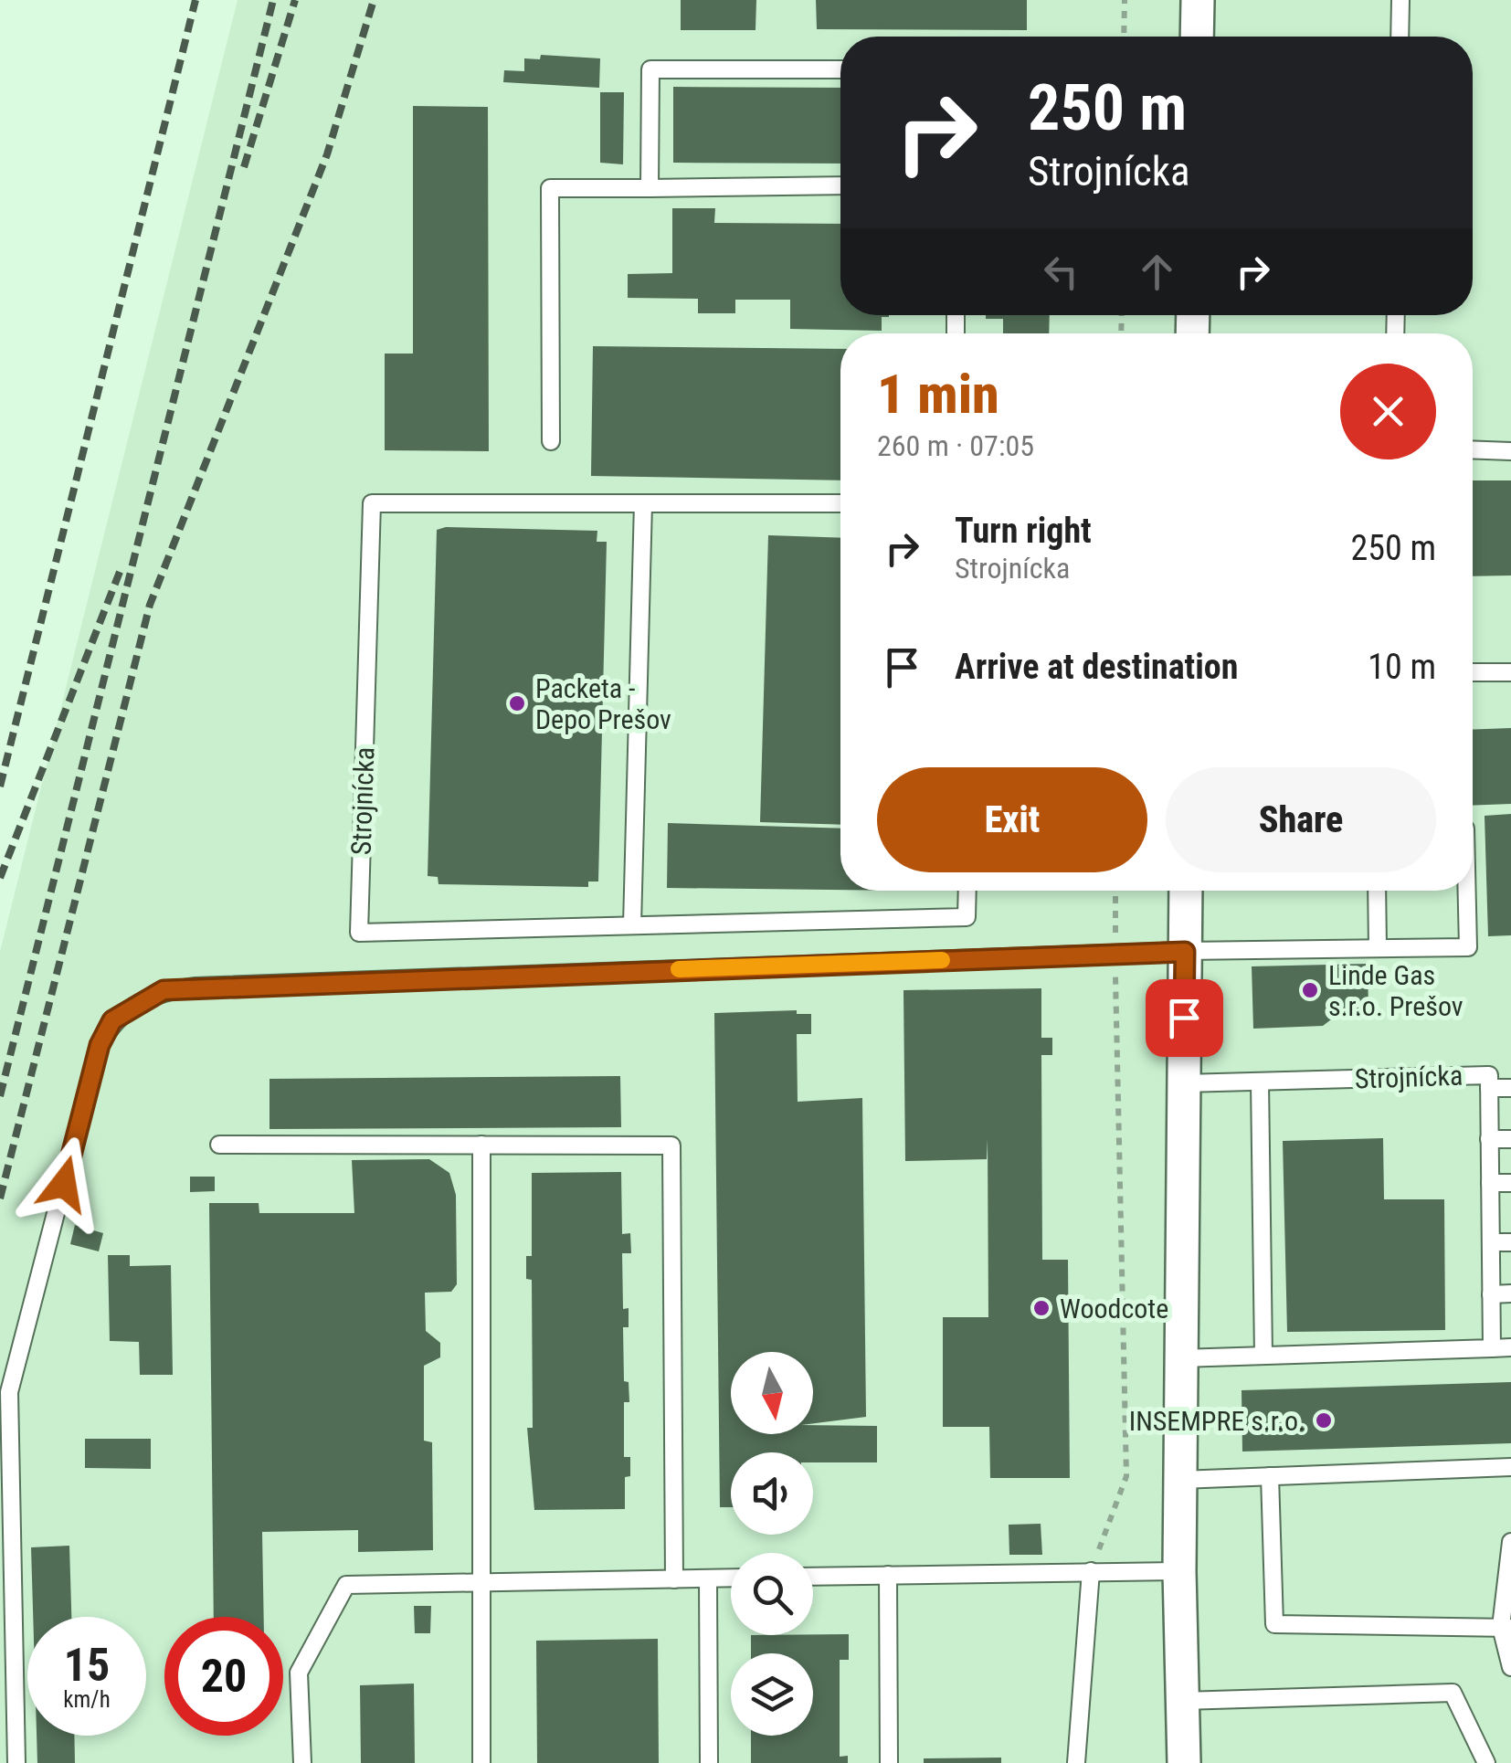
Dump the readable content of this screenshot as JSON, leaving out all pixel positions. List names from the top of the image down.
{
  "streets": {
    "lane": ["Strojnícka"]
  },
  "places": [
    "Packeta - Depo Prešov",
    "Linde Gas s.r.o. Prešov",
    "Woodcote",
    "INSEMPRE s.r.o."
  ],
  "north": "bottom",
  "page": {
    "turn": ["250 m", "Strojnícka"],
    "heading": ["1 min", "260 m · 07:05"],
    "list": [
      {
        "name": "Turn right",
        "note": "Strojnícka",
        "value": "250 m"
      },
      {
        "name": "Arrive at destination",
        "value": "10 m"
      }
    ],
    "buttons": ["Exit", "Share"],
    "speed": "15 km/h",
    "limit": "20"
  }
}
